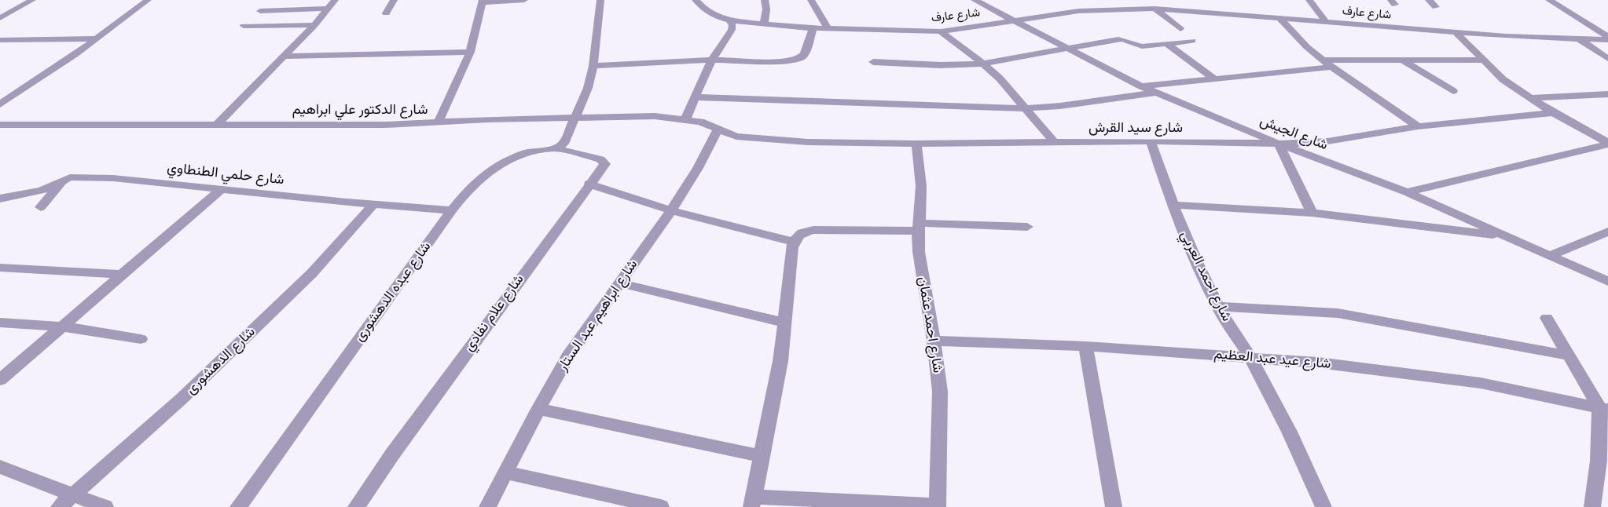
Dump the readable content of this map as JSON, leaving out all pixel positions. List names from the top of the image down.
{
  "streets": {
    "street": [
      "شارع عارف",
      "شارع الدكتور علي ابراهيم",
      "شارع سيد القرش",
      "شارع الجيش",
      "شارع حلمي الطنطاوي",
      "شارع احمد العربي",
      "شارع عبده الدهشورى",
      "شارع علام نفادي",
      "شارع ابراهيم عبد الستار",
      "شارع احمد عثمان",
      "شارع عيد عبد العظيم",
      "شارع الدهشورى"
    ]
  },
  "crossings": [
    ["شارع عارف", "شارع الجيش"],
    ["شارع الدكتور علي ابراهيم", "شارع سيد القرش"],
    ["شارع الدكتور علي ابراهيم", "شارع ابراهيم عبد الستار"],
    ["شارع سيد القرش", "شارع الجيش"],
    ["شارع سيد القرش", "شارع احمد العربي"],
    ["شارع سيد القرش", "شارع ابراهيم عبد الستار"],
    ["شارع سيد القرش", "شارع احمد عثمان"],
    ["شارع حلمي الطنطاوي", "شارع عبده الدهشورى"],
    ["شارع حلمي الطنطاوي", "شارع الدهشورى"],
    ["شارع احمد العربي", "شارع عيد عبد العظيم"],
    ["شارع عبده الدهشورى", "شارع علام نفادي"],
    ["شارع احمد عثمان", "شارع عيد عبد العظيم"]
  ]
}
